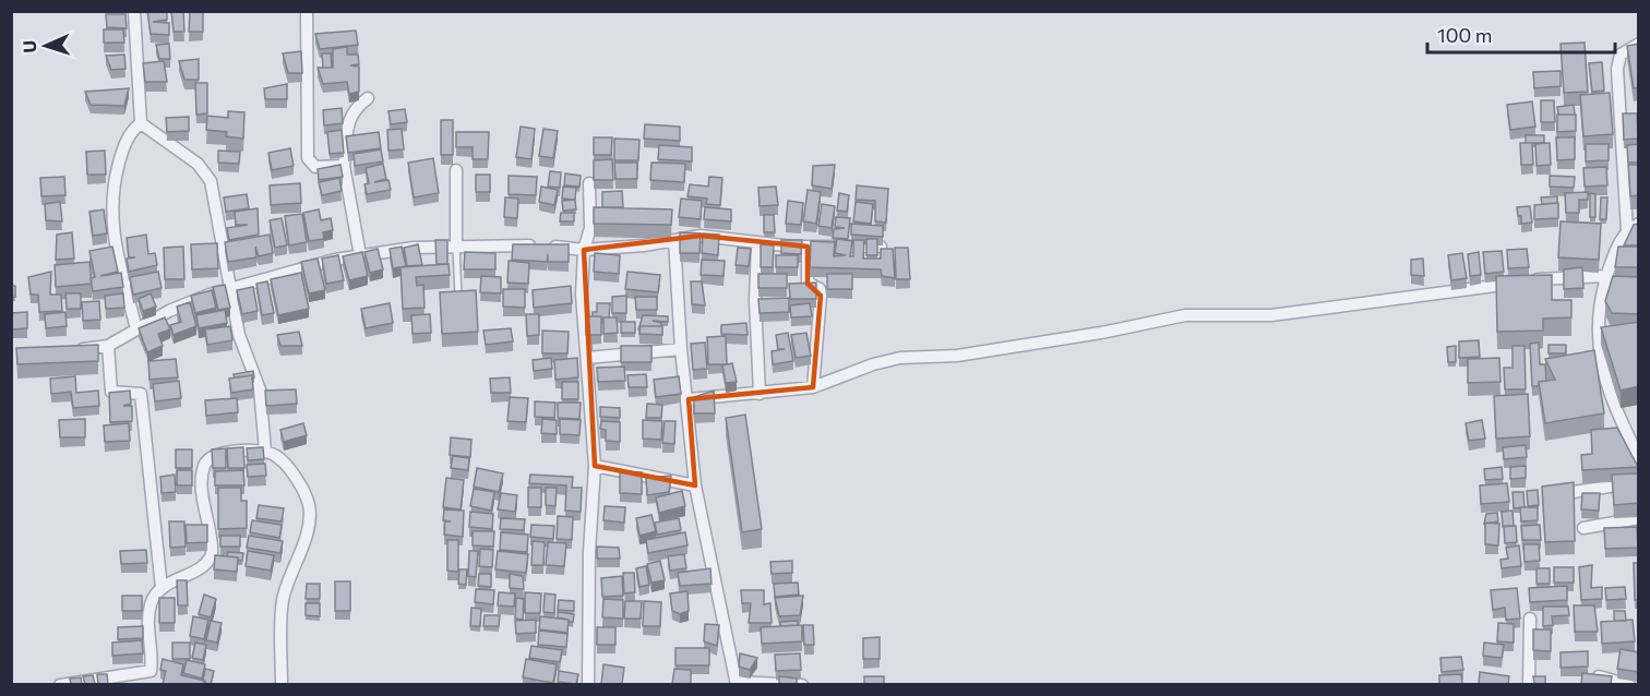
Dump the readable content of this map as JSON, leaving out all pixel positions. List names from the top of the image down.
{
  "scale_bar": "100 m",
  "north": "left"
}
